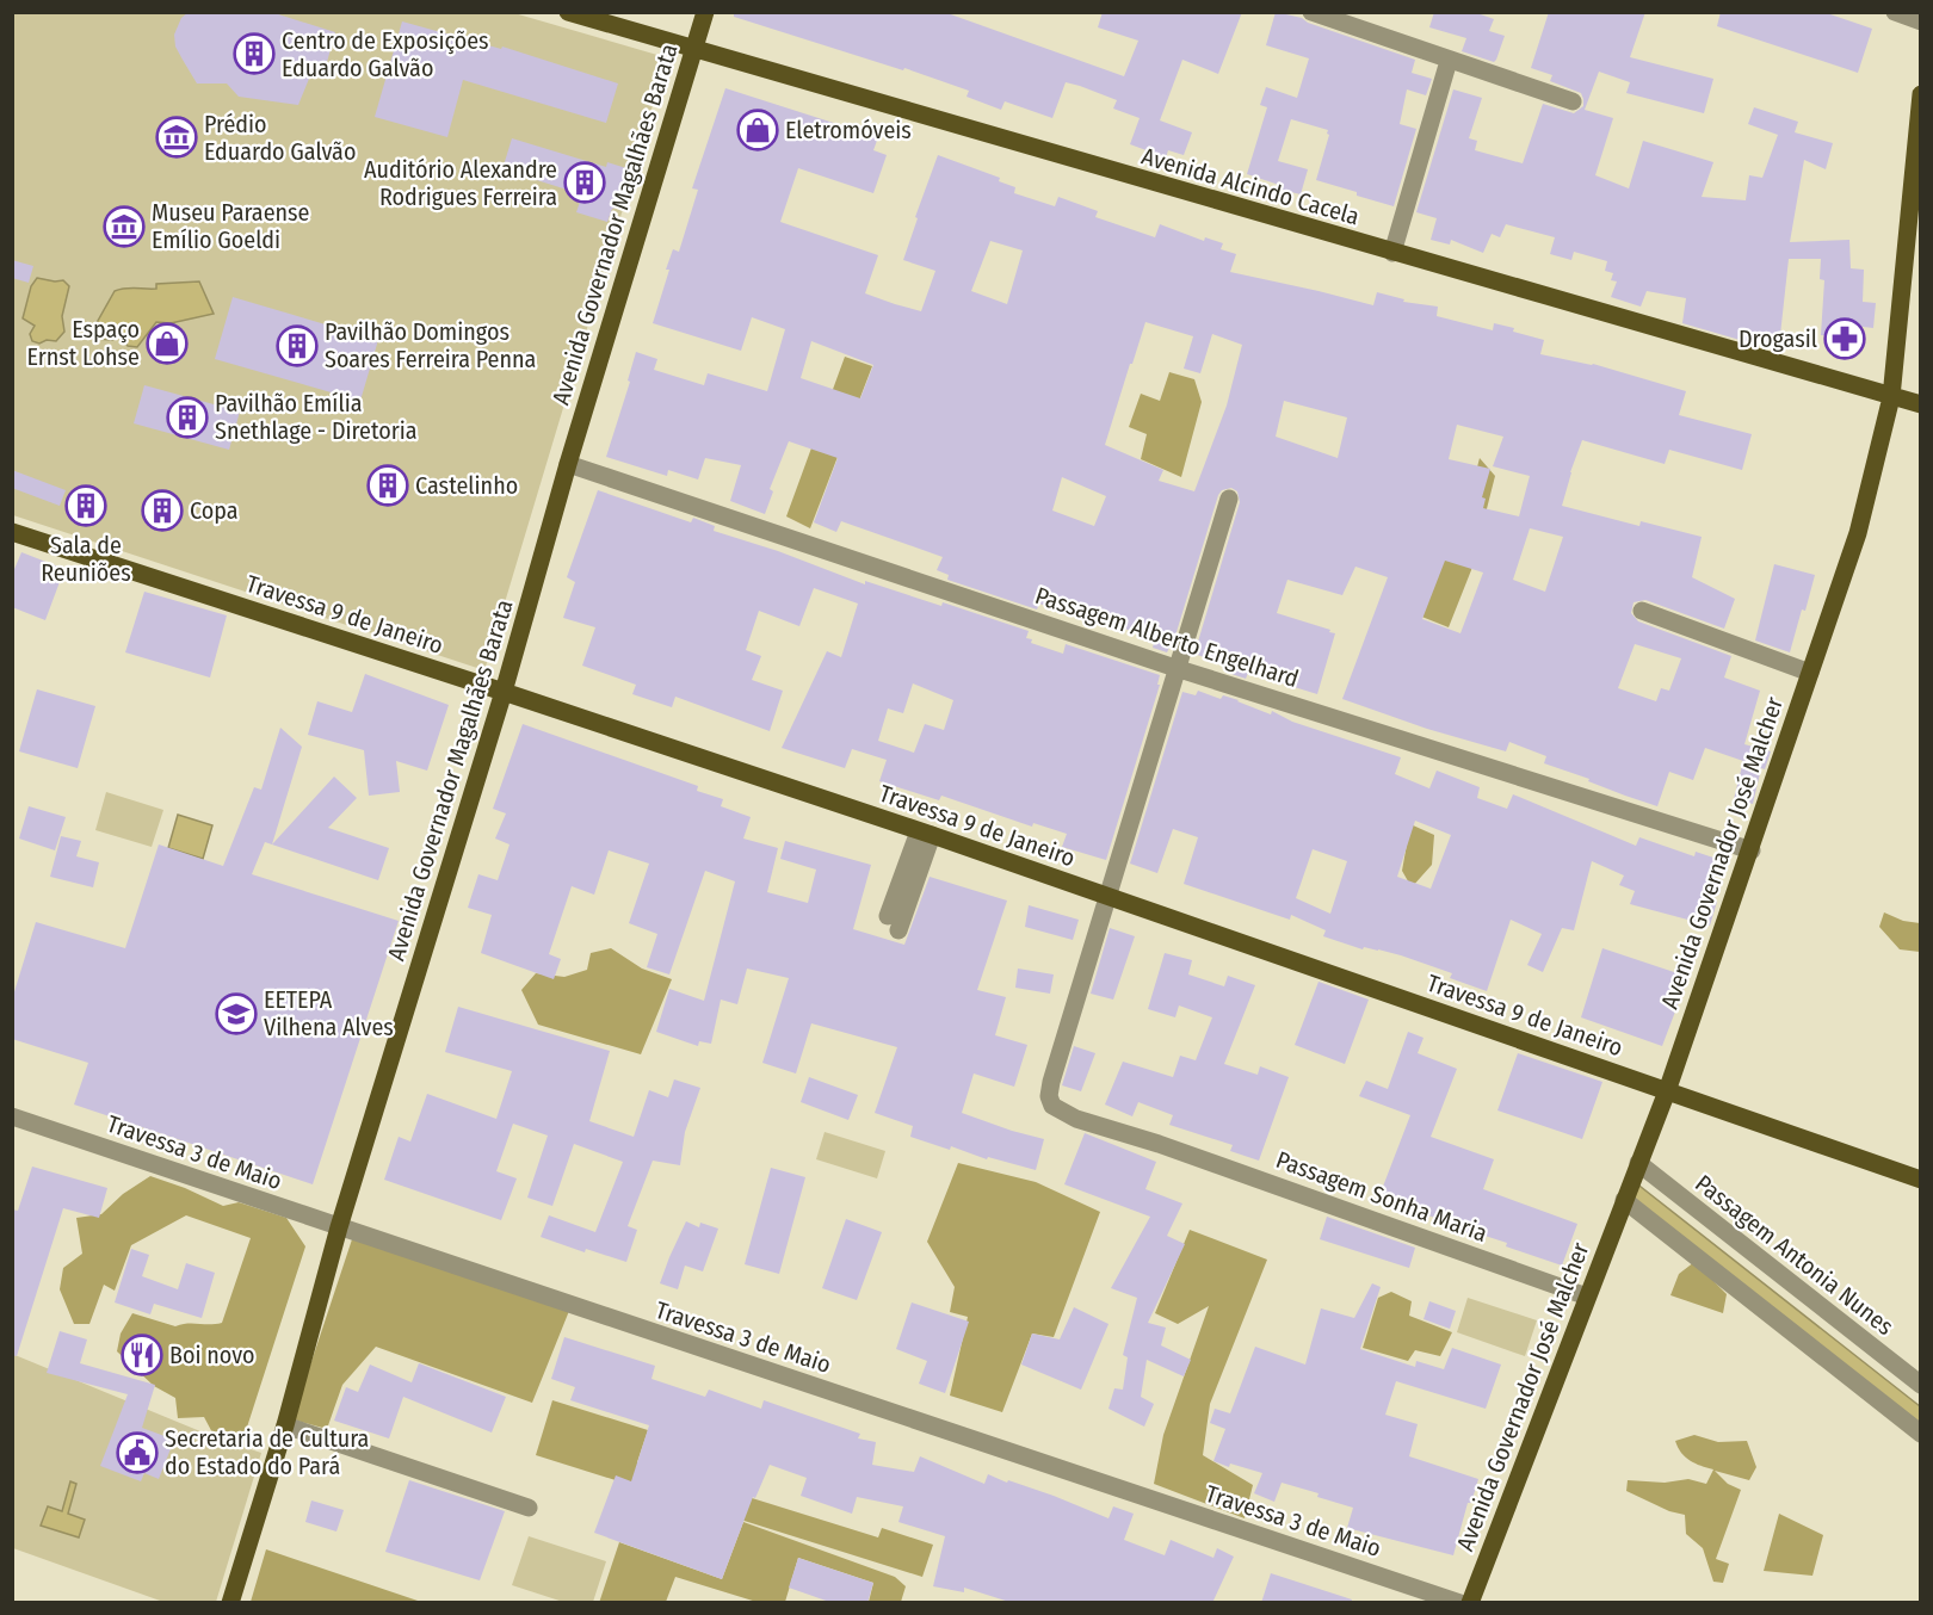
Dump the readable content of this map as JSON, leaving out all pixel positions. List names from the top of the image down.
{
  "streets": {
    "main road": [
      "Avenida Alcindo Cacela",
      "Avenida Governador Magalhães Barata",
      "Travessa 9 de Janeiro",
      "Avenida Governador José Malcher"
    ],
    "street": [
      "Passagem Alberto Engelhard",
      "Travessa 3 de Maio",
      "Passagem Sonha Maria",
      "Passagem Antonia Nunes"
    ]
  },
  "crossings": [
    ["Avenida Alcindo Cacela", "Avenida Governador Magalhães Barata"],
    ["Avenida Alcindo Cacela", "Avenida Governador José Malcher"],
    ["Avenida Governador Magalhães Barata", "Travessa 9 de Janeiro"],
    ["Avenida Governador Magalhães Barata", "Passagem Alberto Engelhard"],
    ["Avenida Governador Magalhães Barata", "Travessa 3 de Maio"],
    ["Travessa 9 de Janeiro", "Avenida Governador José Malcher"],
    ["Travessa 9 de Janeiro", "Passagem Sonha Maria"],
    ["Passagem Alberto Engelhard", "Avenida Governador José Malcher"],
    ["Passagem Alberto Engelhard", "Passagem Sonha Maria"],
    ["Avenida Governador José Malcher", "Passagem Sonha Maria"],
    ["Avenida Governador José Malcher", "Passagem Antonia Nunes"]
  ],
  "places": {
    "building": [
      "Centro de Exposições Eduardo Galvão",
      "Auditório Alexandre Rodrigues Ferreira",
      "Pavilhão Domingos Soares Ferreira Penna",
      "Pavilhão Emília Snethlage - Diretoria",
      "Castelinho",
      "Sala de Reuniões",
      "Copa"
    ],
    "shop": ["Eletromóveis", "Espaço Ernst Lohse"],
    "museum": ["Prédio Eduardo Galvão", "Museu Paraense Emílio Goeldi"],
    "pharmacy": ["Drogasil"],
    "school or university": ["EETEPA Vilhena Alves"],
    "restaurant": ["Boi novo"],
    "public building": ["Secretaria de Cultura do Estado do Pará"]
  }
}
